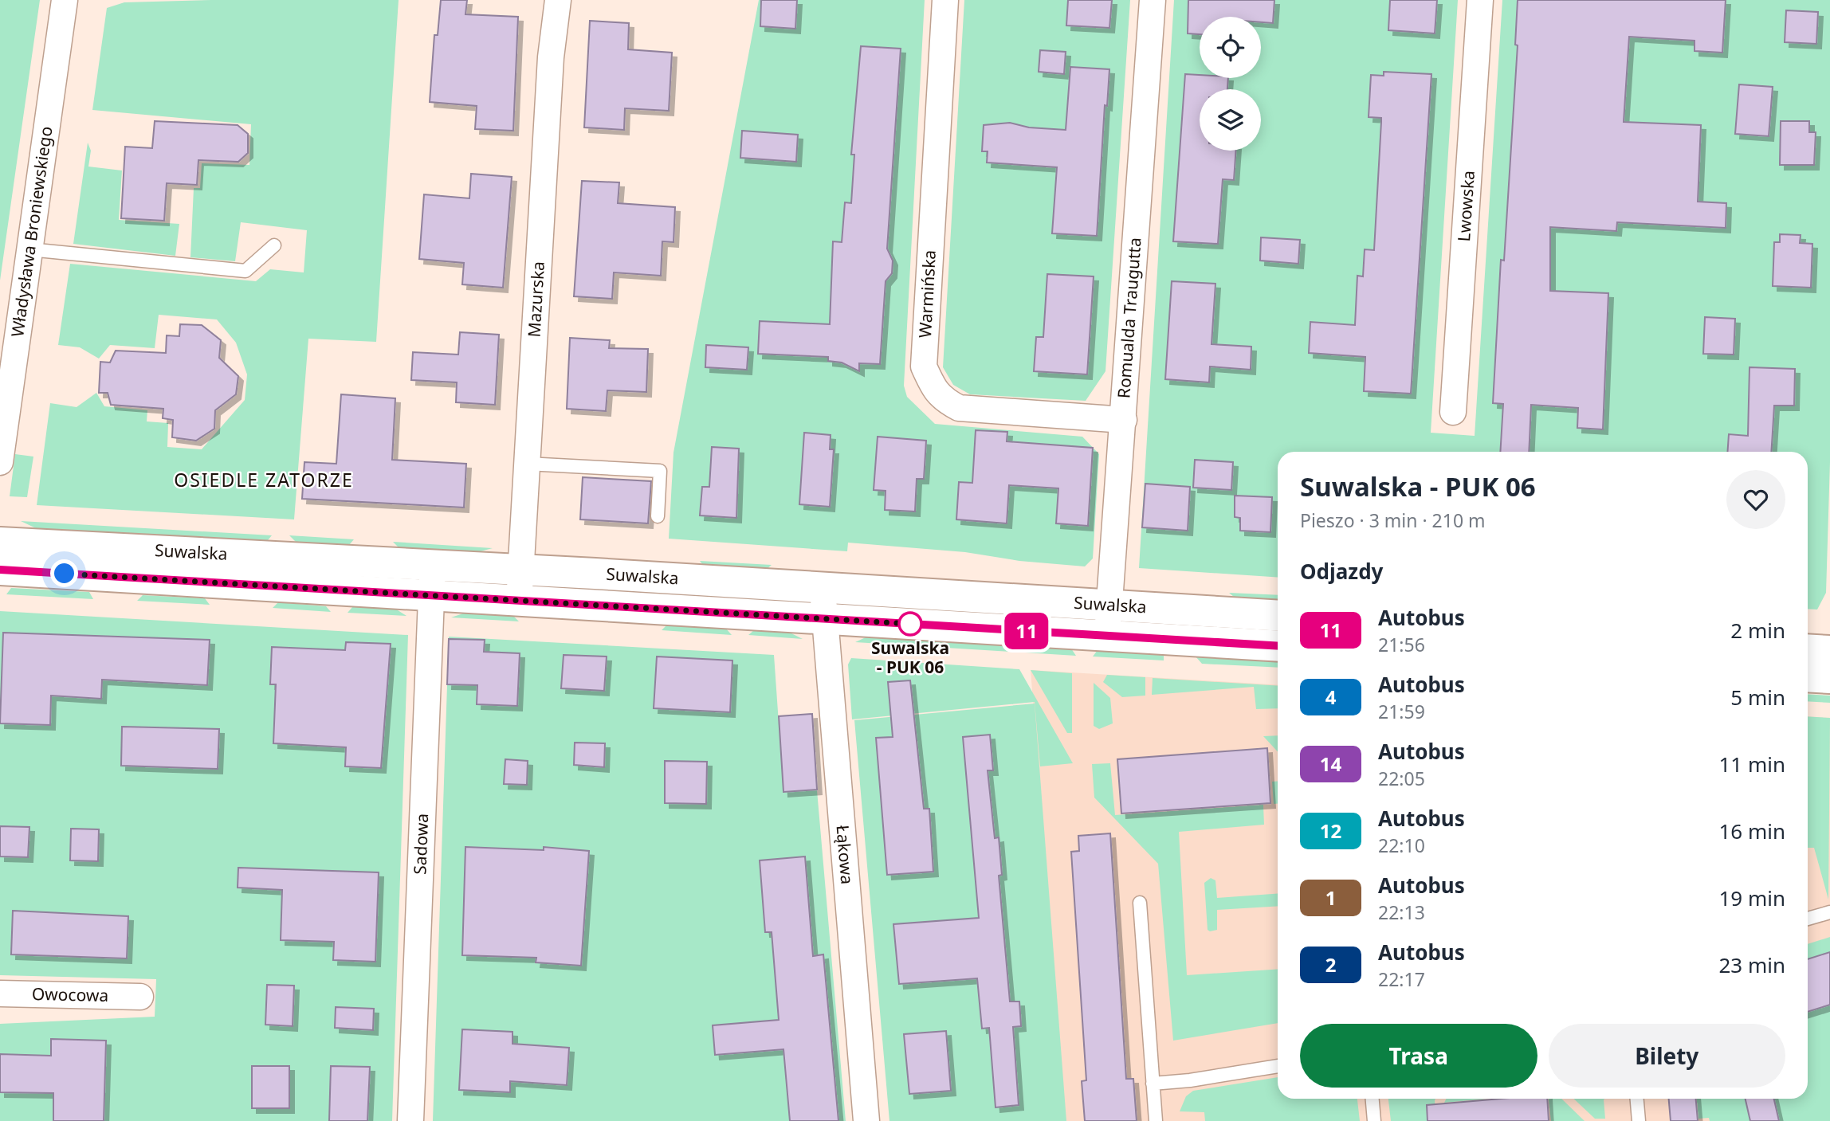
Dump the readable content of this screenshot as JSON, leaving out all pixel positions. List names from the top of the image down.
{
  "streets": {
    "street": [
      "Lwowska",
      "Władysława Broniewskiego",
      "Warmińska",
      "Mazurska",
      "Romualda Traugutta",
      "Suwalska",
      "Sadowa",
      "Łąkowa",
      "Owocowa"
    ]
  },
  "crossings": [
    ["Warmińska", "Romualda Traugutta"],
    ["Mazurska", "Suwalska"],
    ["Romualda Traugutta", "Suwalska"],
    ["Suwalska", "Sadowa"],
    ["Suwalska", "Łąkowa"]
  ],
  "districts": ["OSIEDLE ZATORZE"],
  "places": ["Suwalska - PUK 06"],
  "lines": ["bus line 11"],
  "page": {
    "on_map": "11",
    "heading": [
      ["Suwalska - PUK 06", "Pieszo · 3 min · 210 m"],
      "Odjazdy"
    ],
    "list": [
      {
        "mark": "11",
        "name": "Autobus",
        "note": "21:56",
        "value": "2 min"
      },
      {
        "mark": "4",
        "name": "Autobus",
        "note": "21:59",
        "value": "5 min"
      },
      {
        "mark": "14",
        "name": "Autobus",
        "note": "22:05",
        "value": "11 min"
      },
      {
        "mark": "12",
        "name": "Autobus",
        "note": "22:10",
        "value": "16 min"
      },
      {
        "mark": "1",
        "name": "Autobus",
        "note": "22:13",
        "value": "19 min"
      },
      {
        "mark": "2",
        "name": "Autobus",
        "note": "22:17",
        "value": "23 min"
      }
    ],
    "buttons": ["Trasa", "Bilety"]
  }
}
